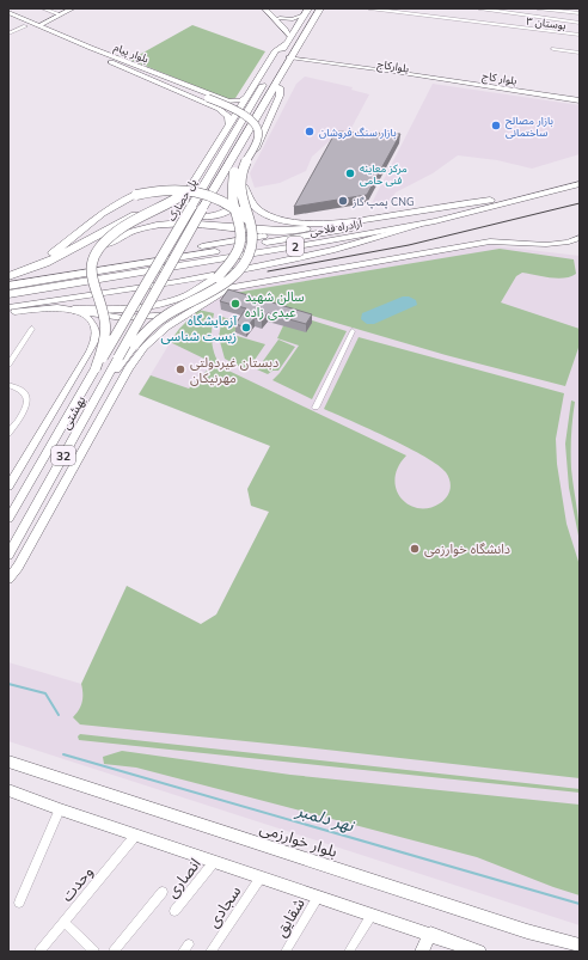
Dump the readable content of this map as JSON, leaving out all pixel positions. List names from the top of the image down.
{
  "streets": {
    "highway": [
      "پل حصارک",
      "آزادراه فلاحی",
      "2",
      "32"
    ],
    "main road": [
      "بلوار پیام",
      "بلوارکاج",
      "بلوار کاج",
      "بهشتى",
      "بلوار خوارزمی"
    ],
    "street": [
      "بوستان ۳",
      "انصاری",
      "وحدت",
      "سجادی",
      "شقایق"
    ]
  },
  "crossings": [
    ["بلوارکاج", "بلوار کاج"],
    ["پل حصارک", "بهشتى"],
    ["پل حصارک", "32"]
  ],
  "water": ["نهر دلمبر"],
  "places": [
    "بازار مصالح ساختمانی",
    "بازار سنگ فروشان",
    "مرکز معاینه فنی حامی",
    "پمپ گاز CNG",
    "سالن شهید عیدی زاده",
    "آزمایشگاه زیست شناسی",
    "دبستان غیردولتی مهرنیکان",
    "دانشگاه خوارزمی"
  ]
}
